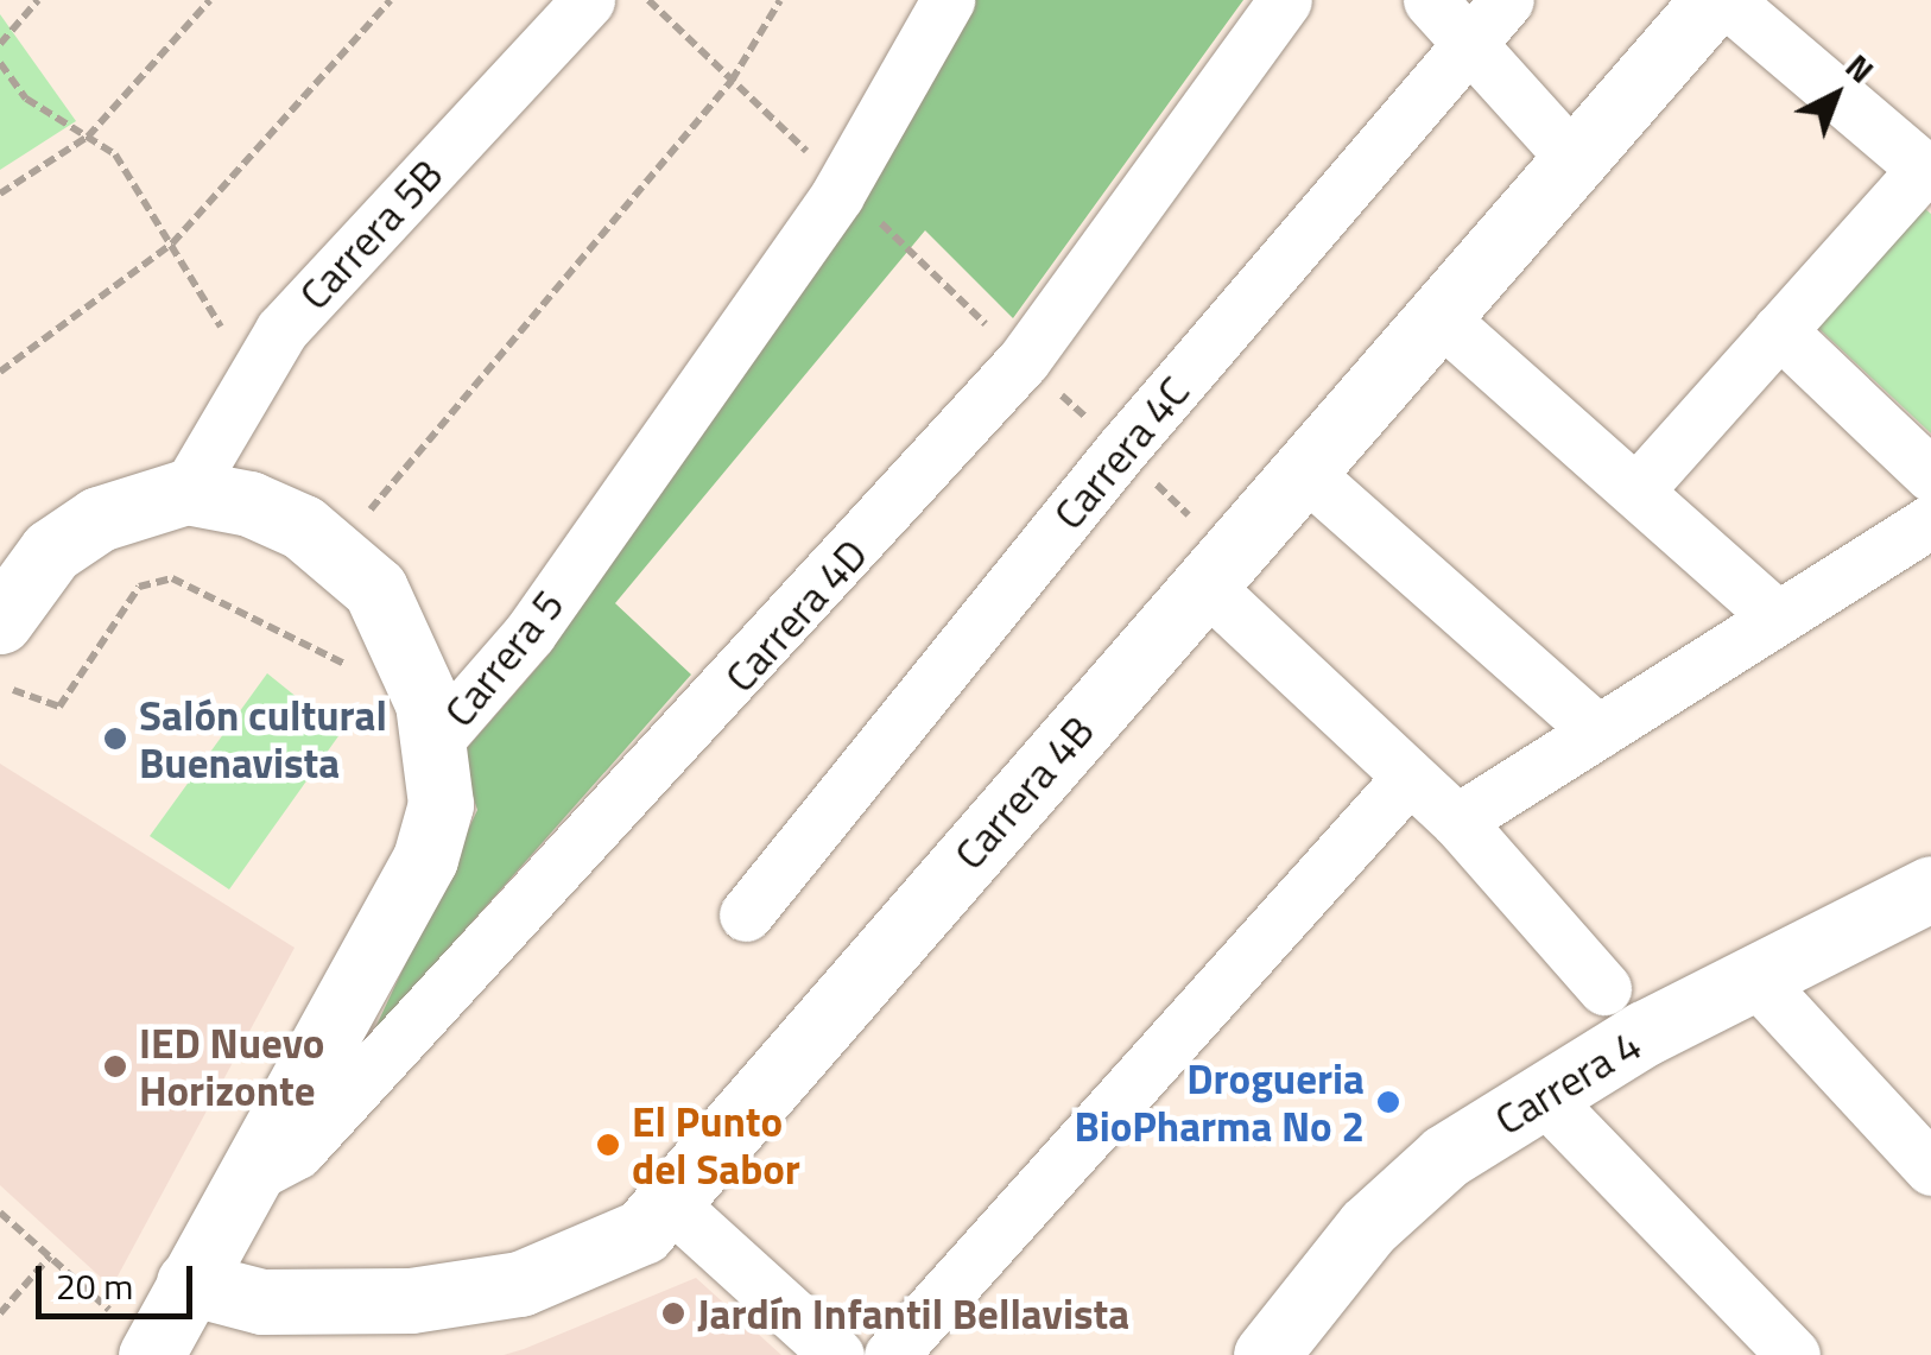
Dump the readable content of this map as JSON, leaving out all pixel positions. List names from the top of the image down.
{
  "streets": {
    "main road": ["Carrera 5", "Carrera 4B", "Carrera 4"],
    "street": ["Carrera 5B", "Carrera 4C", "Carrera 4D"]
  },
  "crossings": [
    ["Carrera 4D", "Carrera 5"],
    ["Carrera 5", "Carrera 4B"]
  ],
  "places": [
    "Salón cultural Buenavista",
    "IED Nuevo Horizonte",
    "Drogueria BioPharma No 2",
    "El Punto del Sabor",
    "Jardín Infantil Bellavista"
  ],
  "scale_bar": "20 m",
  "north": "top right"
}
